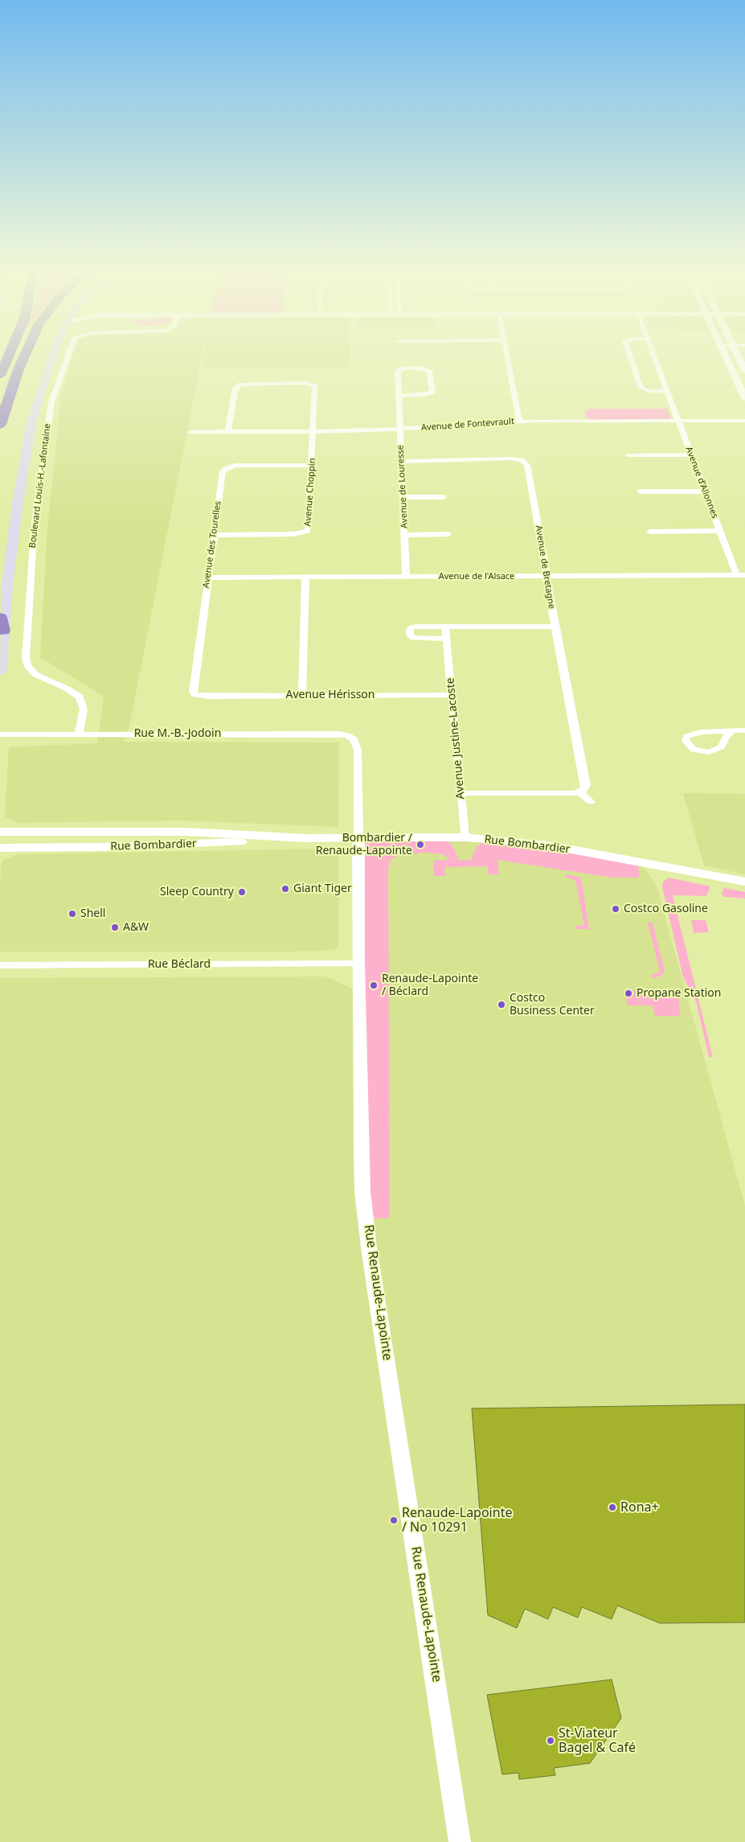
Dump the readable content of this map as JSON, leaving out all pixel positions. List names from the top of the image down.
{
  "streets": {
    "main road": ["Boulevard Louis-H.-Lafontaine"],
    "street": [
      "Avenue de Fontevrault",
      "Avenue d'Allonnes",
      "Avenue de Louresse",
      "Avenue Choppin",
      "Avenue des Tourelles",
      "Avenue de Bretagne",
      "Avenue de l'Alsace",
      "Avenue Hérisson",
      "Rue M.-B.-Jodoin",
      "Avenue Justine-Lacoste",
      "Rue Bombardier",
      "Rue Béclard",
      "Rue Renaude-Lapointe"
    ]
  },
  "crossings": [
    ["Avenue de Fontevrault", "Avenue d'Allonnes"],
    ["Avenue de Fontevrault", "Avenue de Louresse"],
    ["Avenue de Fontevrault", "Avenue Choppin"],
    ["Avenue d'Allonnes", "Avenue de l'Alsace"],
    ["Boulevard Louis-H.-Lafontaine", "Rue M.-B.-Jodoin"],
    ["Avenue de Louresse", "Avenue de Bretagne"],
    ["Avenue de Louresse", "Avenue de l'Alsace"],
    ["Avenue Choppin", "Avenue des Tourelles"],
    ["Avenue des Tourelles", "Avenue de l'Alsace"],
    ["Avenue des Tourelles", "Avenue Hérisson"],
    ["Avenue de Bretagne", "Avenue de l'Alsace"],
    ["Avenue Hérisson", "Avenue Justine-Lacoste"],
    ["Rue M.-B.-Jodoin", "Rue Renaude-Lapointe"],
    ["Avenue Justine-Lacoste", "Rue Bombardier"],
    ["Rue Bombardier", "Rue Renaude-Lapointe"],
    ["Rue Béclard", "Rue Renaude-Lapointe"]
  ],
  "places": [
    "Bombardier / Renaude-Lapointe",
    "Giant Tiger",
    "Sleep Country",
    "Costco Gasoline",
    "Shell",
    "A&W",
    "Renaude-Lapointe / Béclard",
    "Propane Station",
    "Costco Business Center",
    "Rona+",
    "Renaude-Lapointe / No 10291",
    "St-Viateur Bagel & Café"
  ]
}
